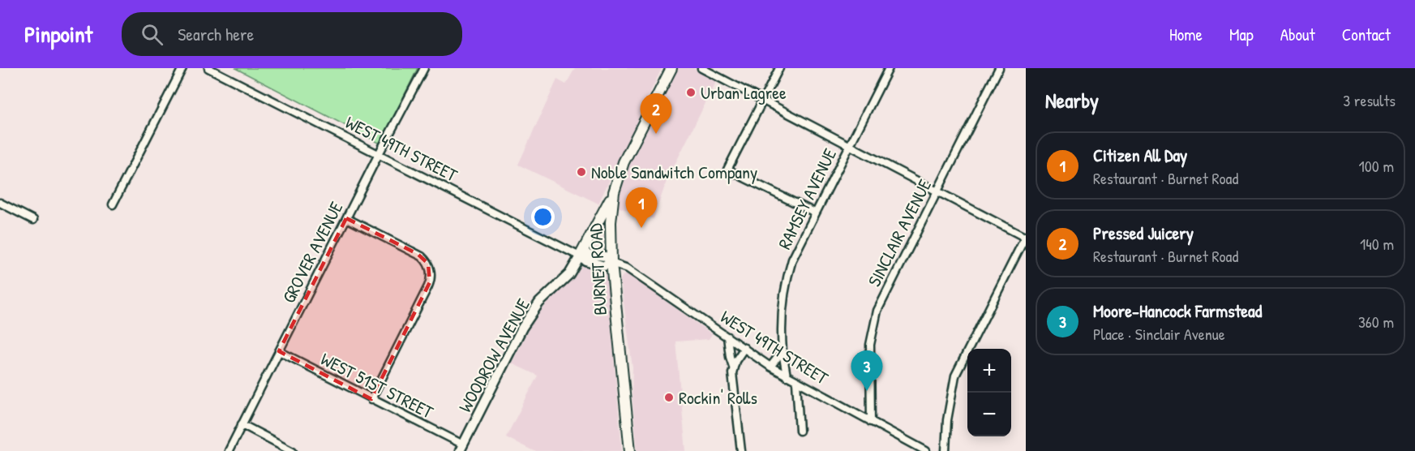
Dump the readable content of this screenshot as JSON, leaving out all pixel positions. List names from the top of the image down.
{
  "streets": {
    "main road": ["BURNET ROAD"],
    "street": [
      "WEST 49TH STREET",
      "RAMSEY AVENUE",
      "SINCLAIR AVENUE",
      "GROVER AVENUE",
      "WOODROW AVENUE",
      "WEST 51ST STREET"
    ]
  },
  "crossings": [
    ["WEST 49TH STREET", "RAMSEY AVENUE"],
    ["WEST 49TH STREET", "SINCLAIR AVENUE"],
    ["WEST 49TH STREET", "GROVER AVENUE"],
    ["WEST 49TH STREET", "BURNET ROAD"],
    ["WEST 49TH STREET", "WOODROW AVENUE"],
    ["GROVER AVENUE", "WEST 51ST STREET"],
    ["WOODROW AVENUE", "WEST 51ST STREET"]
  ],
  "places": ["Urban Lagree", "Noble Sandwitch Company", "Rockin' Rolls"],
  "page": {
    "header": "Pinpoint",
    "search": "Search here",
    "nav": [
      "Home",
      "Map",
      "About",
      "Contact"
    ],
    "heading": ["Nearby", "3 results"],
    "pins": ["2", "1", "3"],
    "list": [
      {
        "mark": "1",
        "name": "Citizen All Day",
        "note": "Restaurant · Burnet Road",
        "value": "100 m"
      },
      {
        "mark": "2",
        "name": "Pressed Juicery",
        "note": "Restaurant · Burnet Road",
        "value": "140 m"
      },
      {
        "mark": "3",
        "name": "Moore-Hancock Farmstead",
        "note": "Place · Sinclair Avenue",
        "value": "360 m"
      }
    ],
    "map_buttons": ["+", "−"]
  }
}
